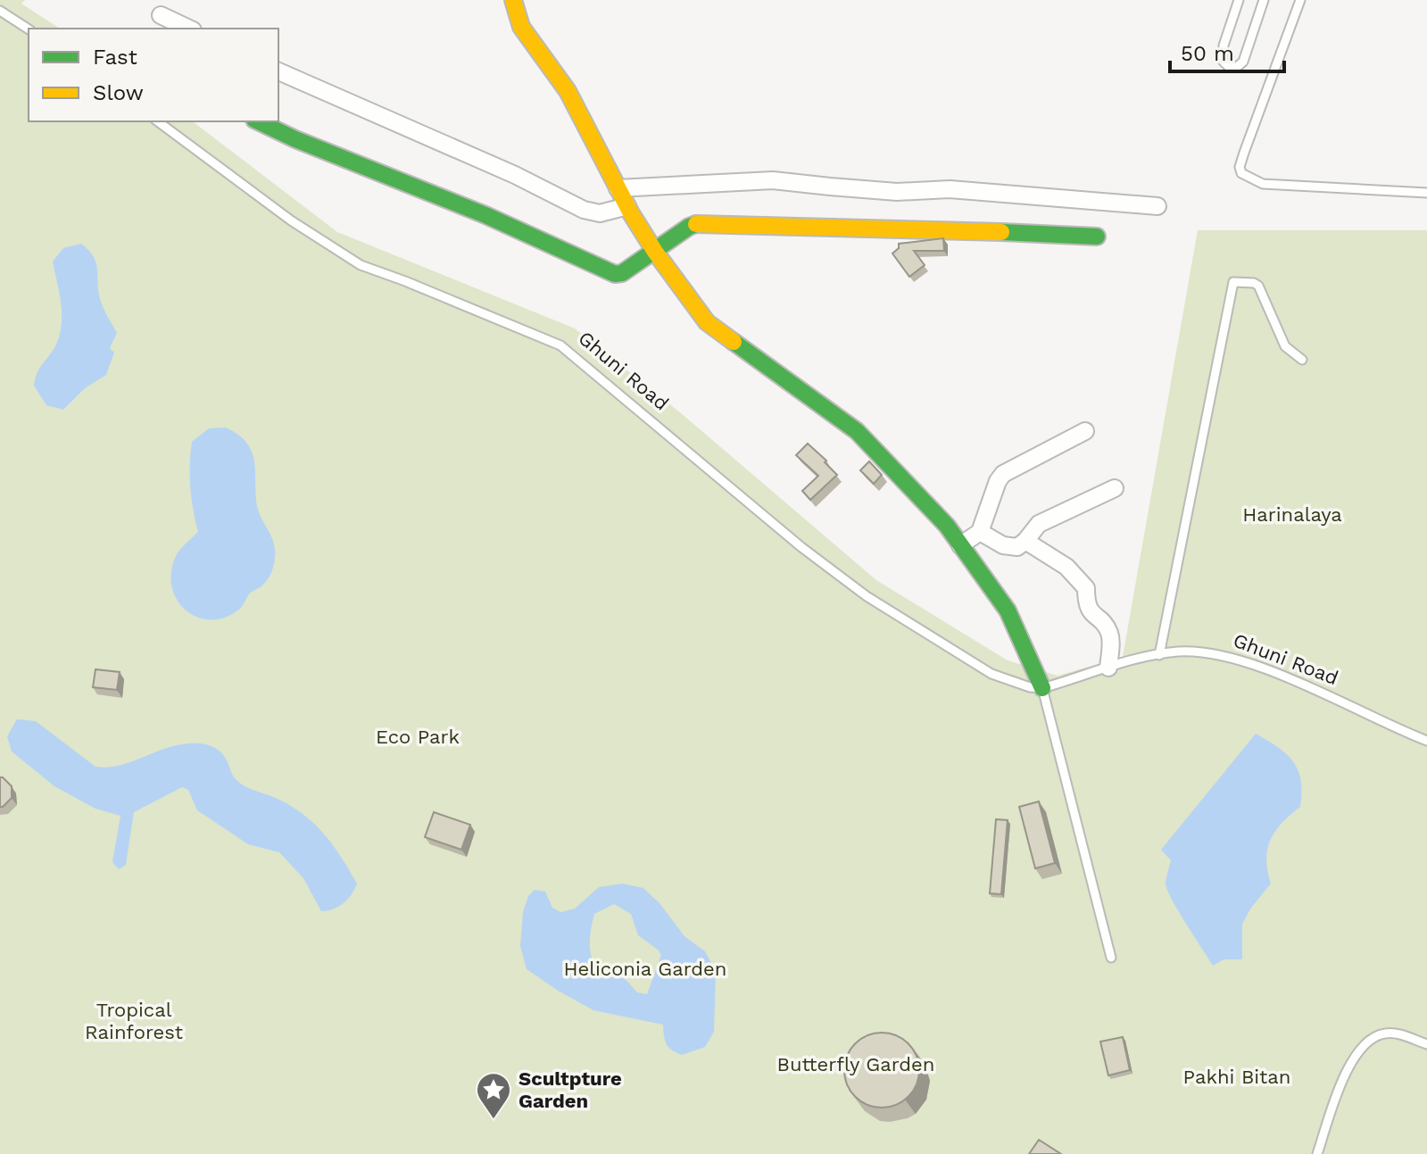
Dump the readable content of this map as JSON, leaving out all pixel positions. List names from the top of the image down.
{
  "streets": {
    "lane": ["Ghuni Road"]
  },
  "parks": [
    "Harinalaya",
    "Eco Park",
    "Heliconia Garden",
    "Tropical Rainforest",
    "Butterfly Garden",
    "Pakhi Bitan"
  ],
  "places": {
    "place": ["Scultpture Garden"]
  },
  "legend": ["Fast", "Slow"],
  "scale_bar": "50 m"
}
